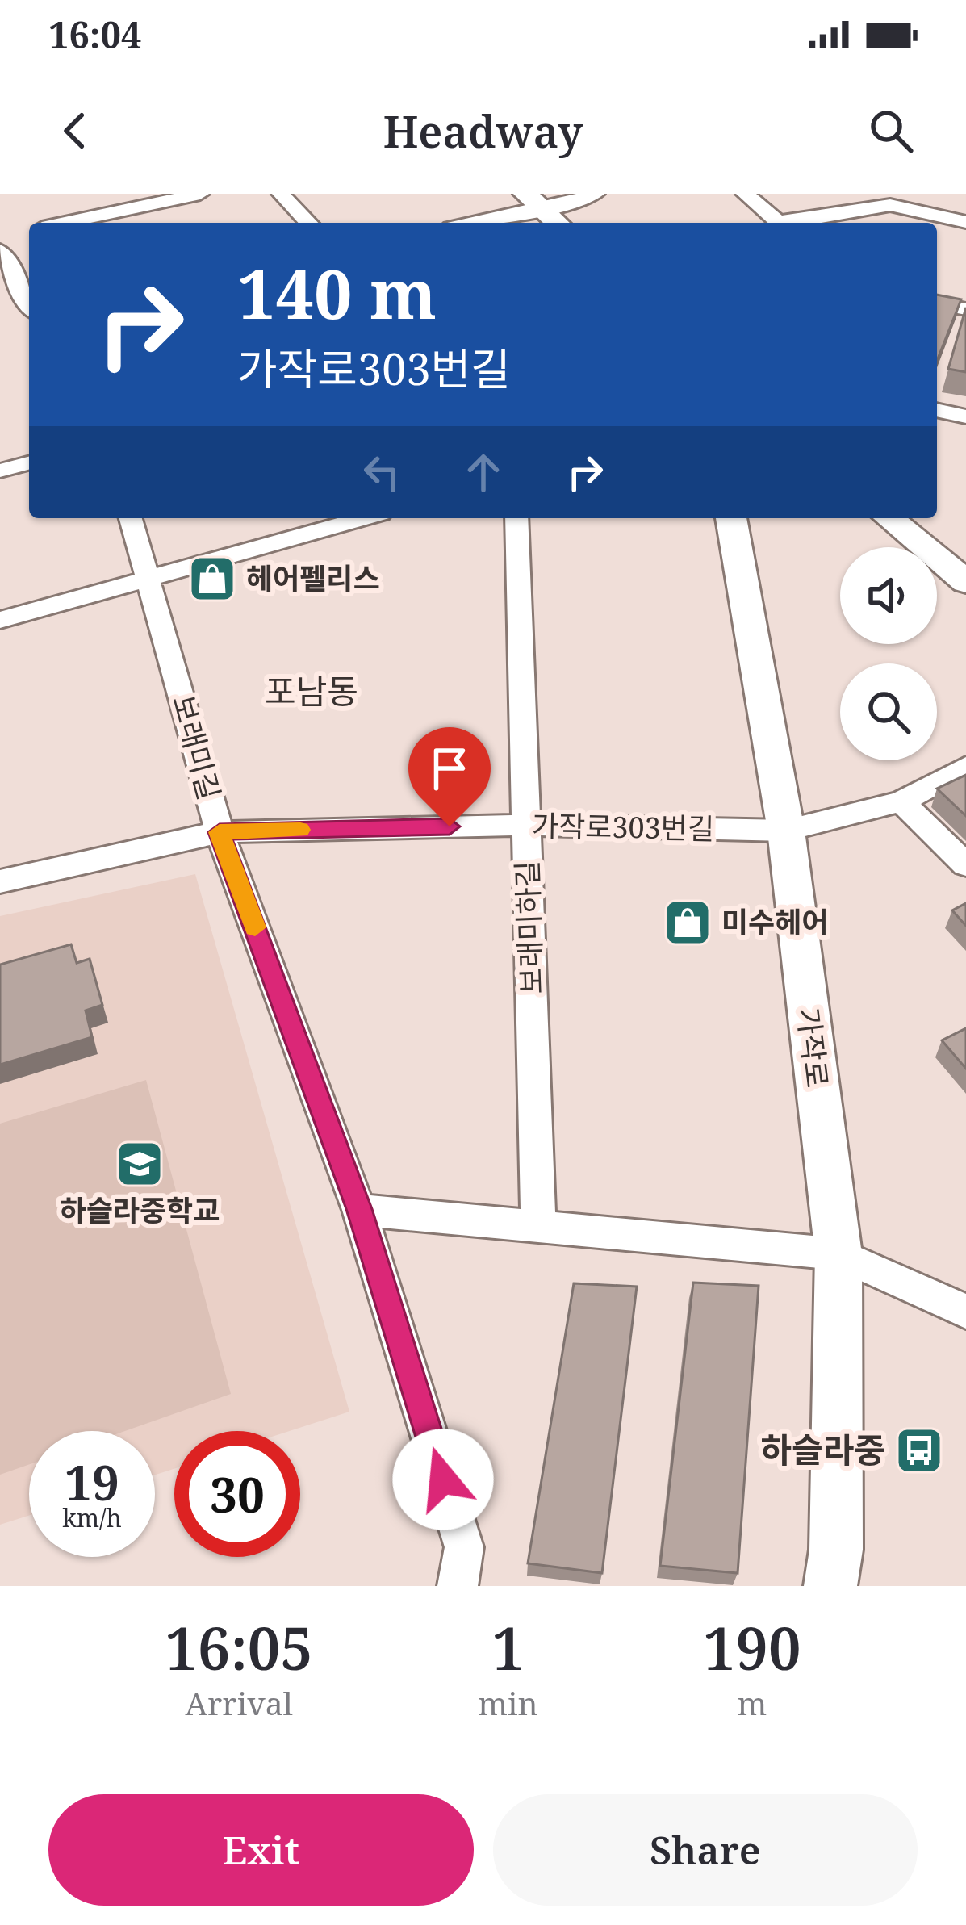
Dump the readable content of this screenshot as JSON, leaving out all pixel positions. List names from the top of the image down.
{
  "streets": {
    "street": [
      "보래미길",
      "가작로303번길",
      "보래미하길",
      "가작로"
    ]
  },
  "crossings": [
    ["보래미길", "가작로303번길"],
    ["가작로303번길", "보래미하길"],
    ["가작로303번길", "가작로"]
  ],
  "districts": ["포남동"],
  "places": {
    "shop": ["헤어펠리스", "미수헤어"],
    "school or university": ["하슬라중학교"],
    "bus stop": ["하슬라중"]
  },
  "page": {
    "status": "16:04",
    "header": "Headway",
    "turn": ["140 m", "가작로303번길"],
    "speed": "19 km/h",
    "limit": "30",
    "eta": [
      "16:05",
      "Arrival",
      "1",
      "min",
      "190",
      "m"
    ],
    "buttons": ["Exit", "Share"]
  }
}
